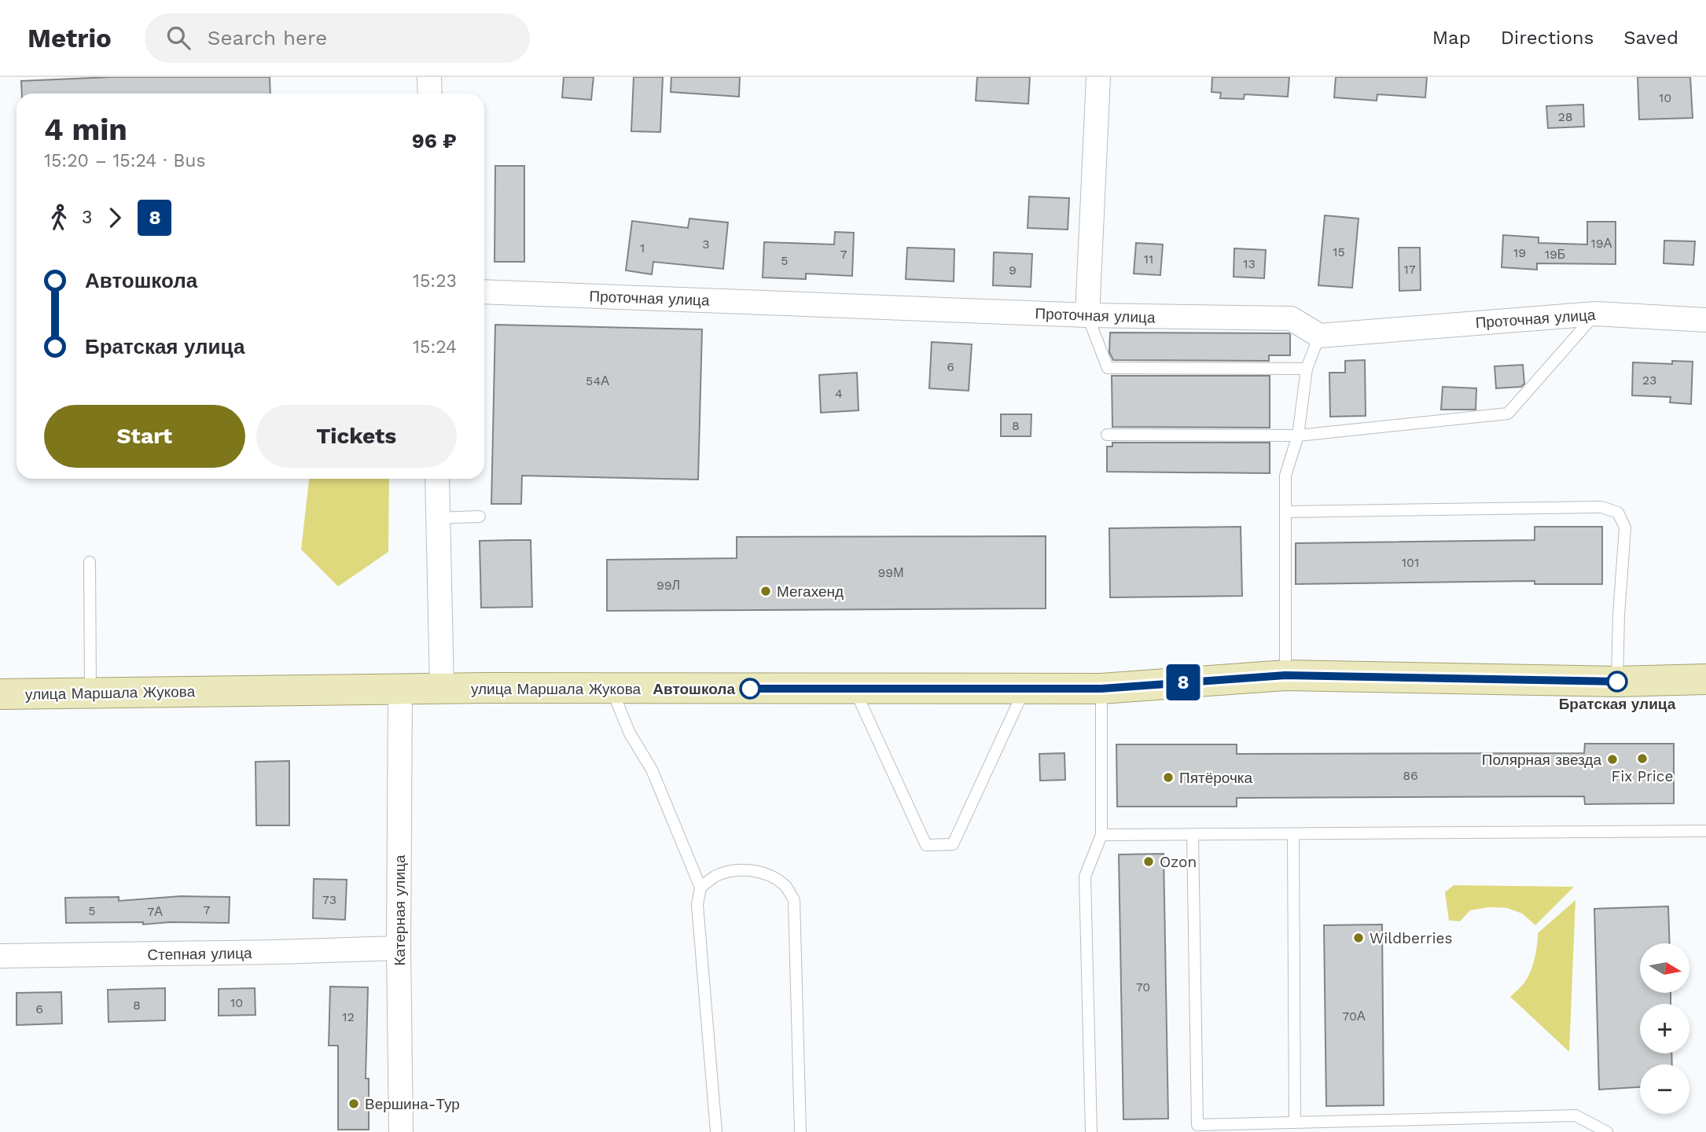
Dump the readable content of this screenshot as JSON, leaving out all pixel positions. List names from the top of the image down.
{
  "streets": {
    "main road": ["улица Маршала Жукова"],
    "street": ["Проточная улица", "Катерная улица", "Степная улица"]
  },
  "crossings": [
    ["улица Маршала Жукова", "Катерная улица"],
    ["Катерная улица", "Степная улица"]
  ],
  "places": [
    "Мегахенд",
    "Братская улица",
    "Автошкола",
    "Fix Price",
    "Полярная звезда",
    "Пятёрочка",
    "Ozon",
    "Wildberries",
    "Вершина-Тур"
  ],
  "lines": ["bus line 8"],
  "house_numbers": [
    "10",
    "28",
    "19А",
    "3",
    "1",
    "15",
    "19",
    "7",
    "19Б",
    "11",
    "5",
    "13",
    "17",
    "9",
    "6",
    "23",
    "54А",
    "4",
    "8",
    "101",
    "99М",
    "99Л",
    "86",
    "73",
    "7",
    "5",
    "7А",
    "70",
    "10",
    "8",
    "6",
    "70А",
    "12"
  ],
  "north": "right",
  "page": {
    "header": "Metrio",
    "search": "Search here",
    "nav": ["Map", "Directions", "Saved"],
    "on_map": "8",
    "heading": ["4 min", "15:20 – 15:24 · Bus", "96 ₽"],
    "legs": ["3", "8"],
    "list": [
      {
        "name": "Автошкола",
        "value": "15:23"
      },
      {
        "name": "Братская улица",
        "value": "15:24"
      }
    ],
    "buttons": ["Start", "Tickets"],
    "map_buttons": ["+", "−"]
  }
}
